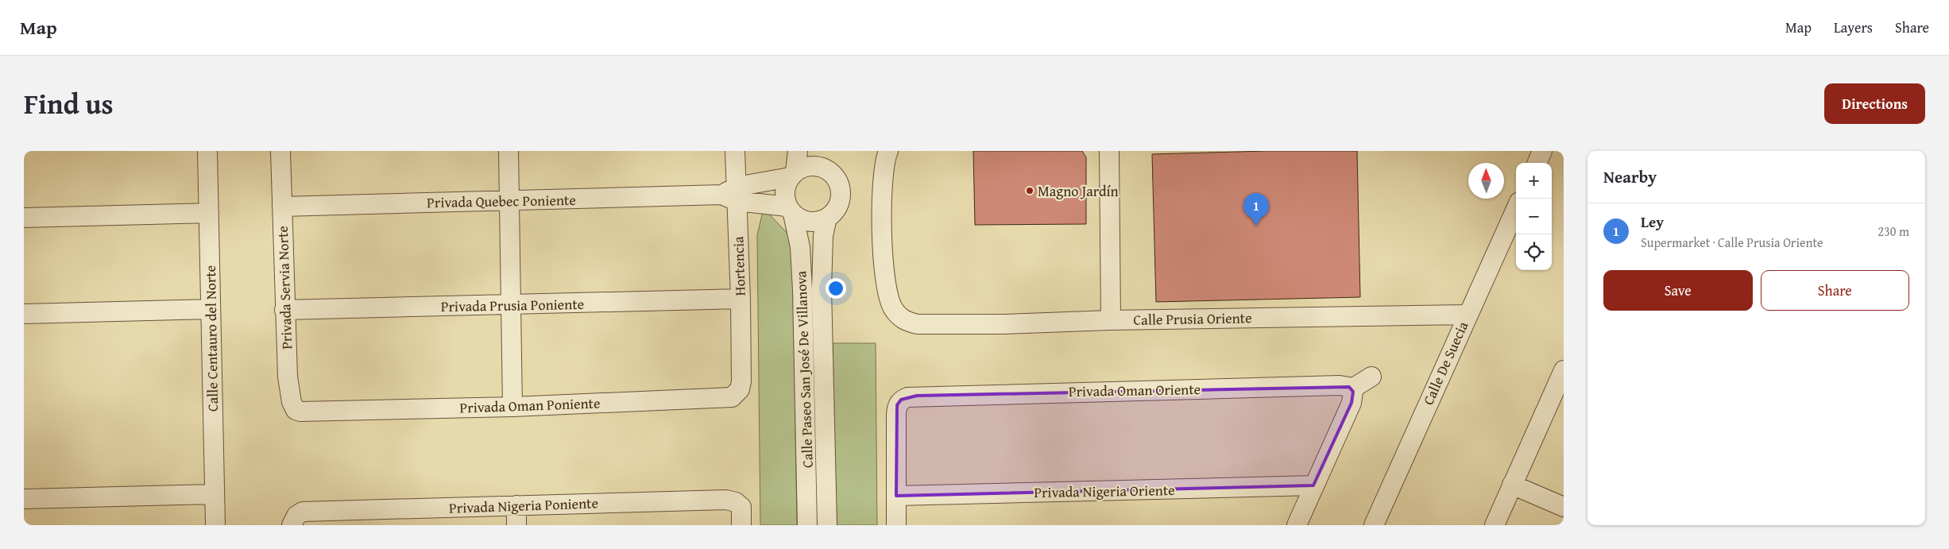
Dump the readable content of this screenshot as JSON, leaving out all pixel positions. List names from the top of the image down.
{
  "streets": {
    "street": [
      "Privada Quebec Poniente",
      "Hortencia",
      "Privada Servia Norte",
      "Privada Prusia Poniente",
      "Calle Prusia Oriente",
      "Calle Centauro del Norte",
      "Calle De Suecia",
      "Calle Paseo San José De Villanova",
      "Privada Oman Oriente",
      "Privada Oman Poniente",
      "Privada Nigeria Oriente",
      "Privada Nigeria Poniente"
    ]
  },
  "crossings": [
    ["Privada Quebec Poniente", "Hortencia"],
    ["Privada Quebec Poniente", "Privada Servia Norte"],
    ["Privada Quebec Poniente", "Calle Paseo San José De Villanova"],
    ["Hortencia", "Privada Prusia Poniente"],
    ["Hortencia", "Privada Oman Poniente"],
    ["Privada Servia Norte", "Privada Prusia Poniente"],
    ["Privada Servia Norte", "Privada Oman Poniente"],
    ["Calle Prusia Oriente", "Calle De Suecia"],
    ["Privada Oman Oriente", "Privada Nigeria Oriente"]
  ],
  "places": ["Magno Jardín"],
  "north": "top",
  "page": {
    "header": "Map",
    "nav": ["Map", "Layers", "Share"],
    "title": "Find us",
    "buttons": [
      "Directions",
      ["Save", "Share"]
    ],
    "heading": "Nearby",
    "map_buttons": ["+", "−"],
    "pins": "1",
    "list": [
      {
        "mark": "1",
        "name": "Ley",
        "note": "Supermarket · Calle Prusia Oriente",
        "value": "230 m"
      }
    ]
  }
}
